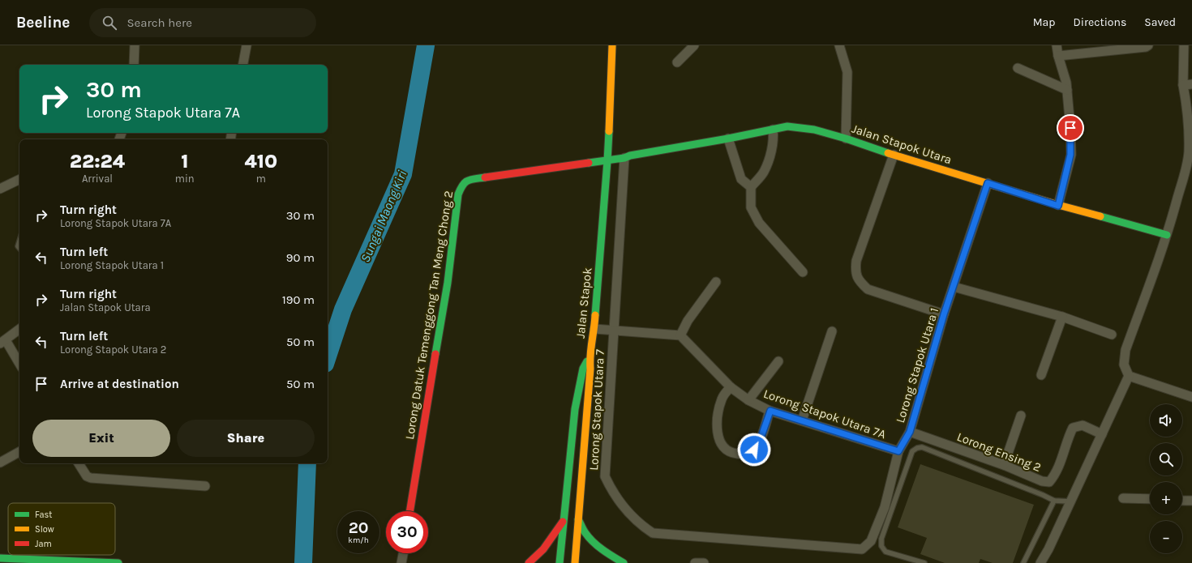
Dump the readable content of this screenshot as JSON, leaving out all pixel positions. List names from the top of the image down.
{
  "streets": {
    "street": [
      "Jalan Stapok Utara",
      "Jalan Stapok",
      "Lorong Datuk Temenggong Tan Meng Chong 2",
      "Lorong Stapok Utara 1",
      "Lorong Stapok Utara 7",
      "Lorong Stapok Utara 7A",
      "Lorong Ensing 2"
    ]
  },
  "crossings": [
    ["Jalan Stapok Utara", "Lorong Datuk Temenggong Tan Meng Chong 2"],
    ["Jalan Stapok Utara", "Lorong Stapok Utara 1"],
    ["Jalan Stapok Utara", "Lorong Stapok Utara 7"],
    ["Jalan Stapok", "Lorong Datuk Temenggong Tan Meng Chong 2"],
    ["Lorong Datuk Temenggong Tan Meng Chong 2", "Lorong Stapok Utara 7"],
    ["Lorong Stapok Utara 1", "Lorong Stapok Utara 7"],
    ["Lorong Stapok Utara 1", "Lorong Stapok Utara 7A"],
    ["Lorong Stapok Utara 1", "Lorong Ensing 2"]
  ],
  "water": ["Sungai Maong Kiri"],
  "legend": ["Fast", "Slow", "Jam"],
  "page": {
    "header": "Beeline",
    "search": "Search here",
    "nav": ["Map", "Directions", "Saved"],
    "turn": ["30 m", "Lorong Stapok Utara 7A"],
    "eta": [
      "22:24",
      "Arrival",
      "1",
      "min",
      "410",
      "m"
    ],
    "list": [
      {
        "name": "Turn right",
        "note": "Lorong Stapok Utara 7A",
        "value": "30 m"
      },
      {
        "name": "Turn left",
        "note": "Lorong Stapok Utara 1",
        "value": "90 m"
      },
      {
        "name": "Turn right",
        "note": "Jalan Stapok Utara",
        "value": "190 m"
      },
      {
        "name": "Turn left",
        "note": "Lorong Stapok Utara 2",
        "value": "50 m"
      },
      {
        "name": "Arrive at destination",
        "value": "50 m"
      }
    ],
    "map_buttons": ["+", "−"],
    "buttons": ["Exit", "Share"],
    "speed": "20 km/h",
    "limit": "30"
  }
}
